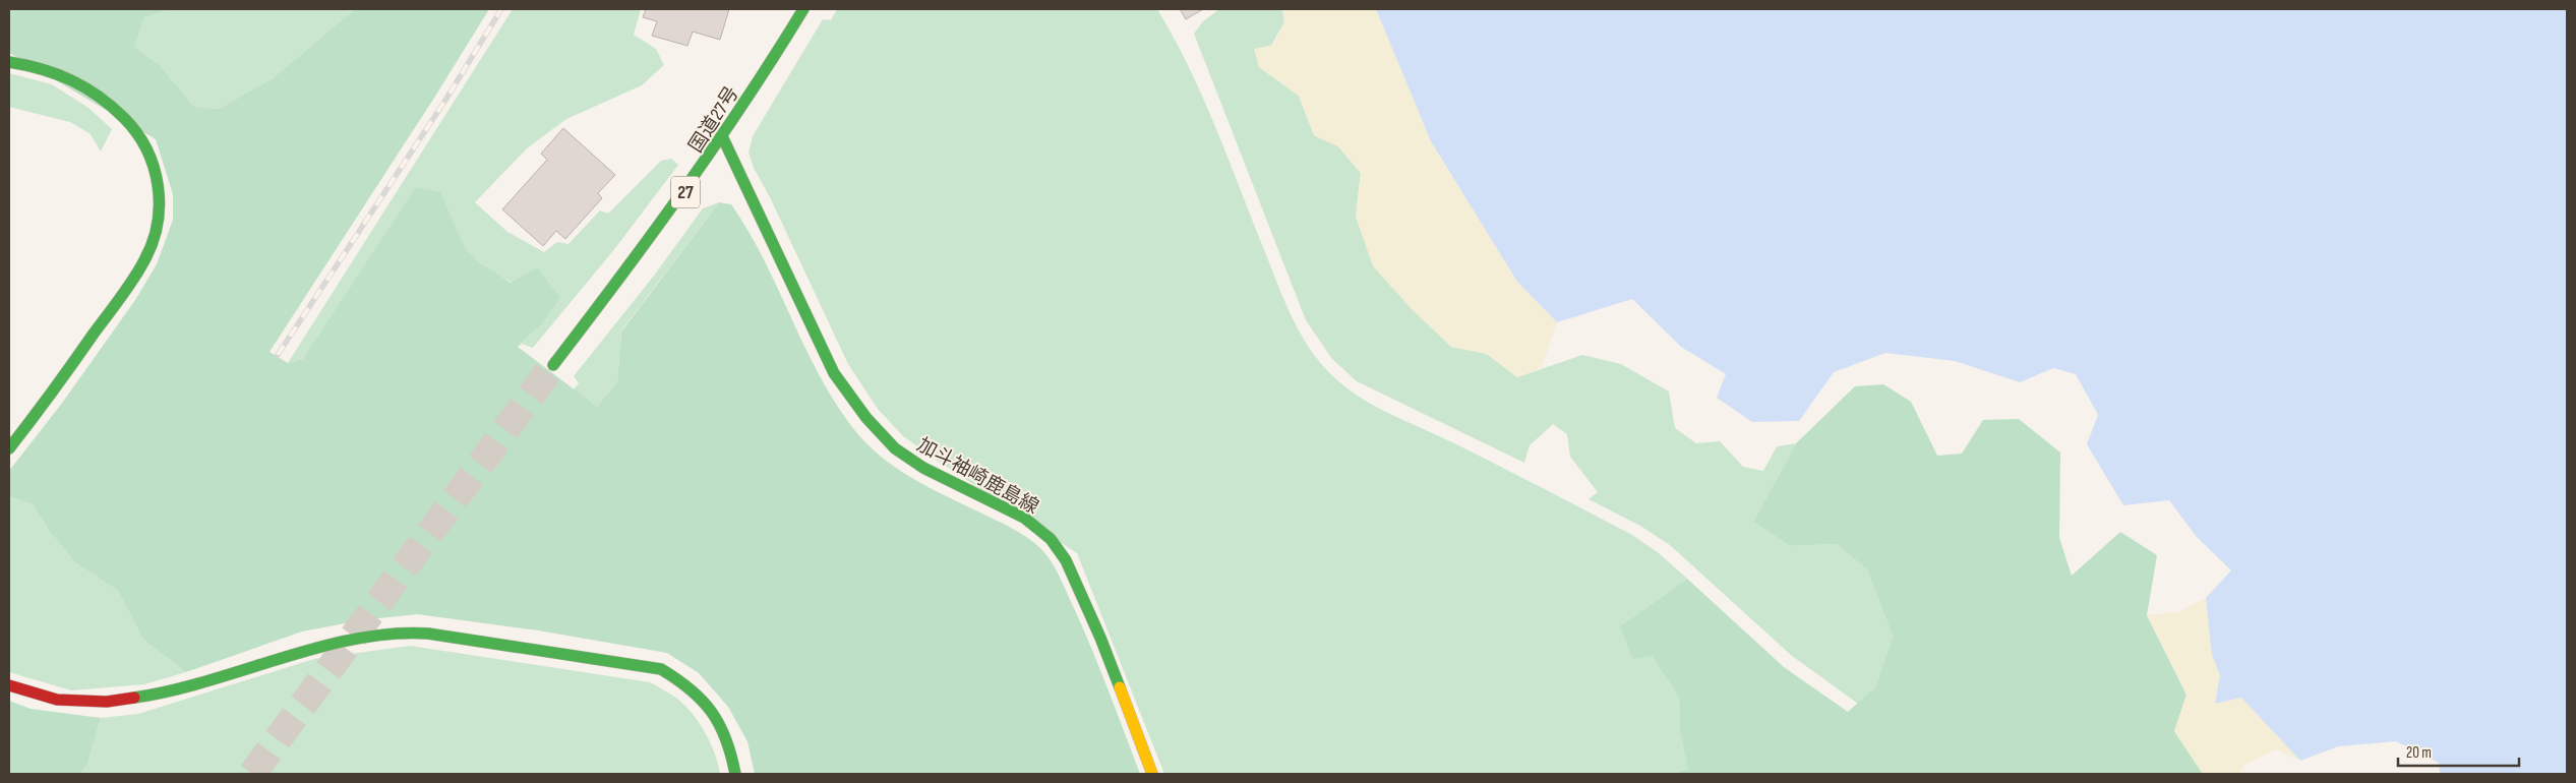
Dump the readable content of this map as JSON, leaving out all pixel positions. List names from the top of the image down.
{
  "streets": {
    "main road": ["国道27号", "27", "加斗袖崎鹿島線"]
  },
  "crossings": [
    ["国道27号", "加斗袖崎鹿島線"]
  ],
  "scale_bar": "20 m"
}
